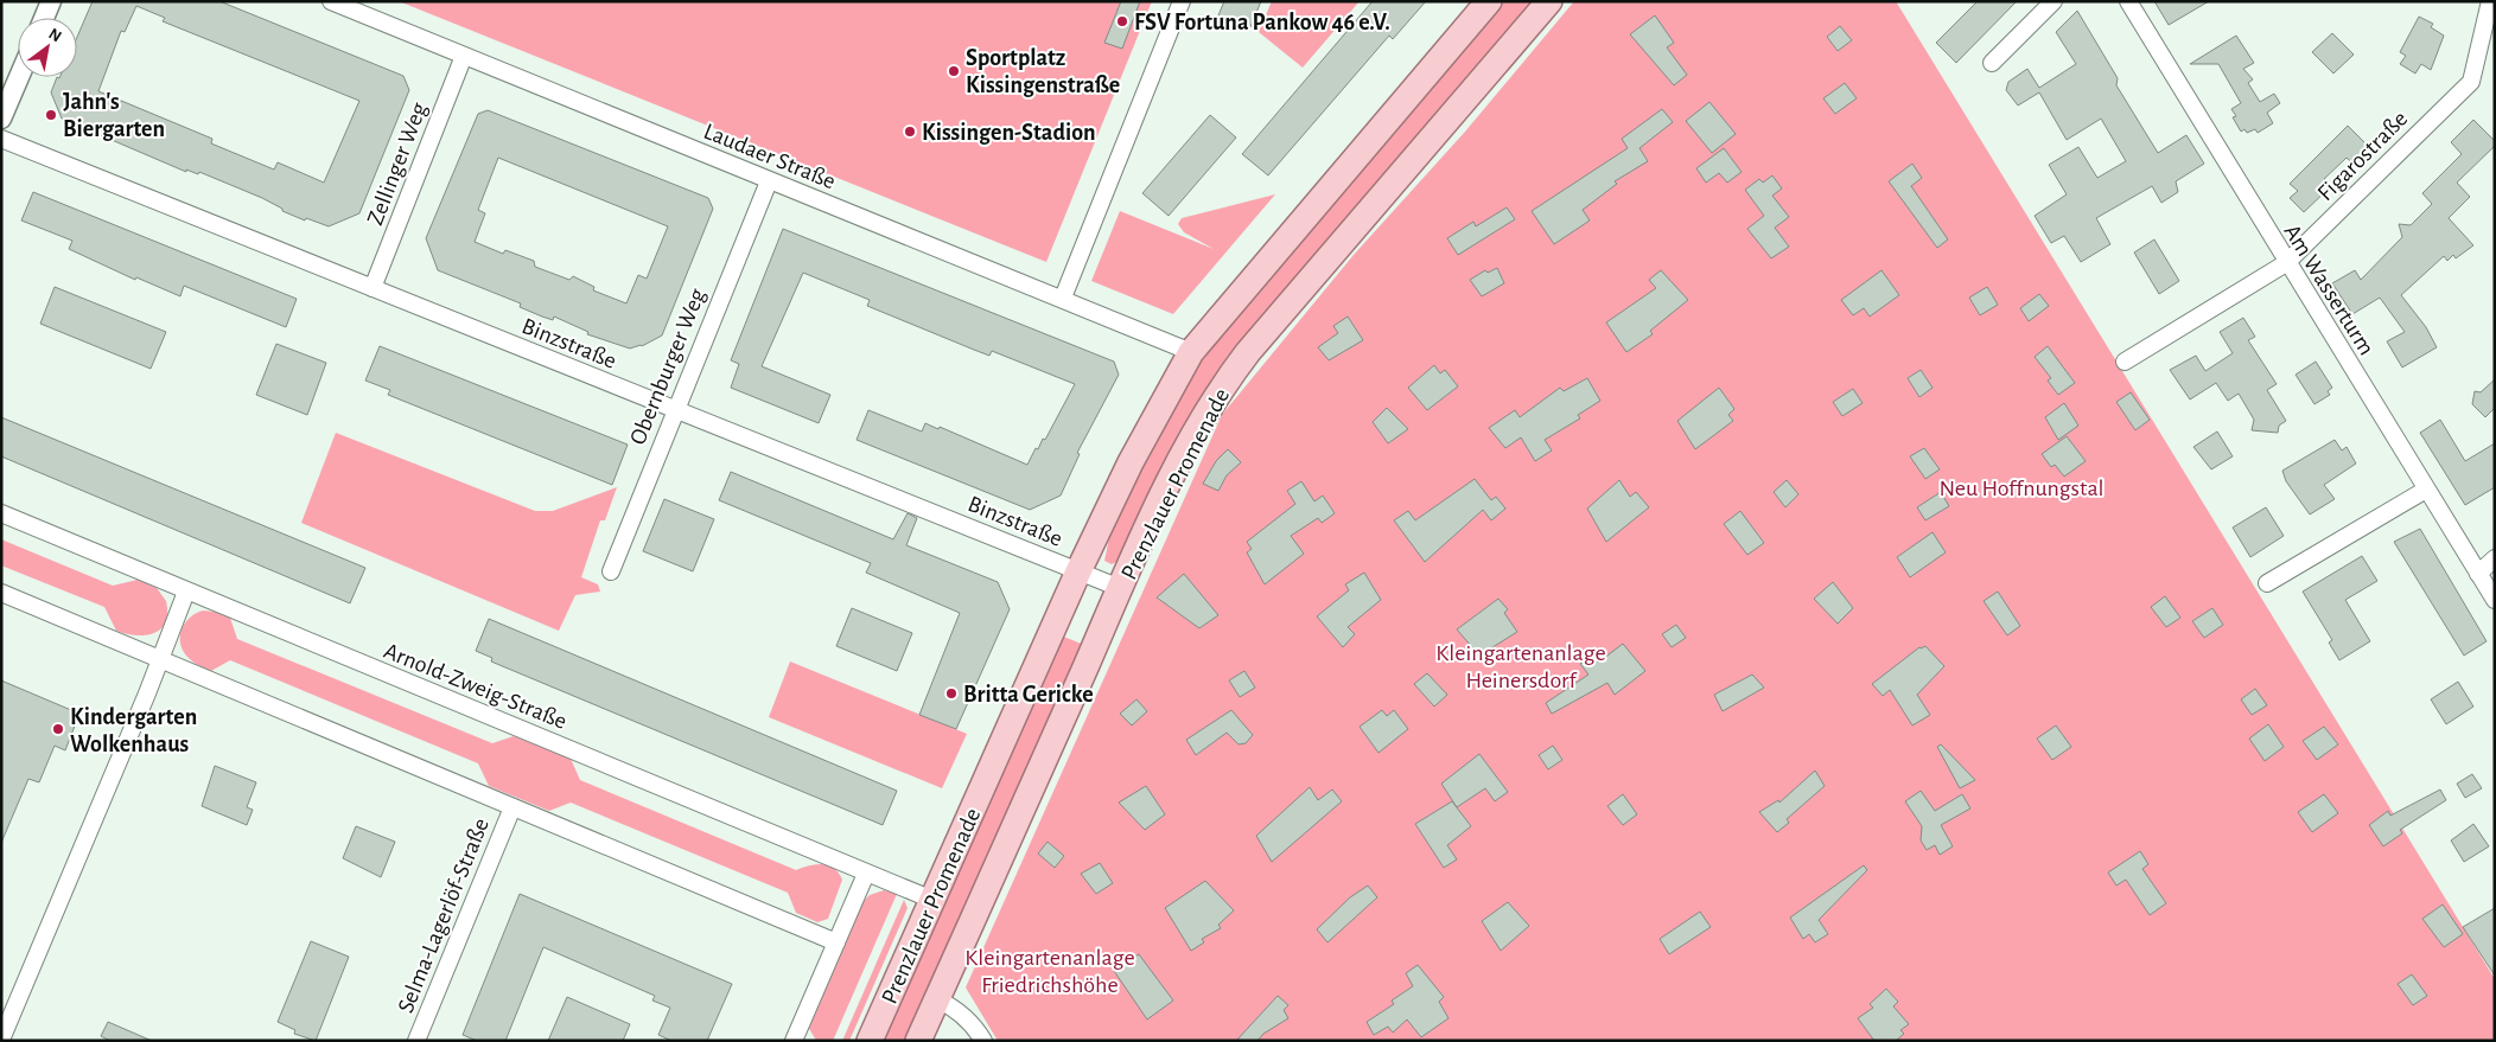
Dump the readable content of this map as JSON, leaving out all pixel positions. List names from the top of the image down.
{
  "streets": {
    "main road": ["Prenzlauer Promenade"],
    "street": [
      "Laudaer Straße",
      "Figarostraße",
      "Zellinger Weg",
      "Am Wasserturm",
      "Binzstraße",
      "Obernburger Weg",
      "Arnold-Zweig-Straße",
      "Selma-Lagerlöf-Straße"
    ]
  },
  "crossings": [
    ["Laudaer Straße", "Zellinger Weg"],
    ["Laudaer Straße", "Obernburger Weg"],
    ["Laudaer Straße", "Prenzlauer Promenade"],
    ["Figarostraße", "Am Wasserturm"],
    ["Zellinger Weg", "Binzstraße"],
    ["Binzstraße", "Obernburger Weg"],
    ["Binzstraße", "Prenzlauer Promenade"],
    ["Prenzlauer Promenade", "Arnold-Zweig-Straße"]
  ],
  "parks": ["Neu Hoffnungstal", "Kleingartenanlage Heinersdorf", "Kleingartenanlage Friedrichshöhe"],
  "places": [
    "FSV Fortuna Pankow 46 e.V.",
    "Sportplatz Kissingenstraße",
    "Jahn's Biergarten",
    "Kissingen-Stadion",
    "Britta Gericke",
    "Kindergarten Wolkenhaus"
  ],
  "north": "top right"
}
